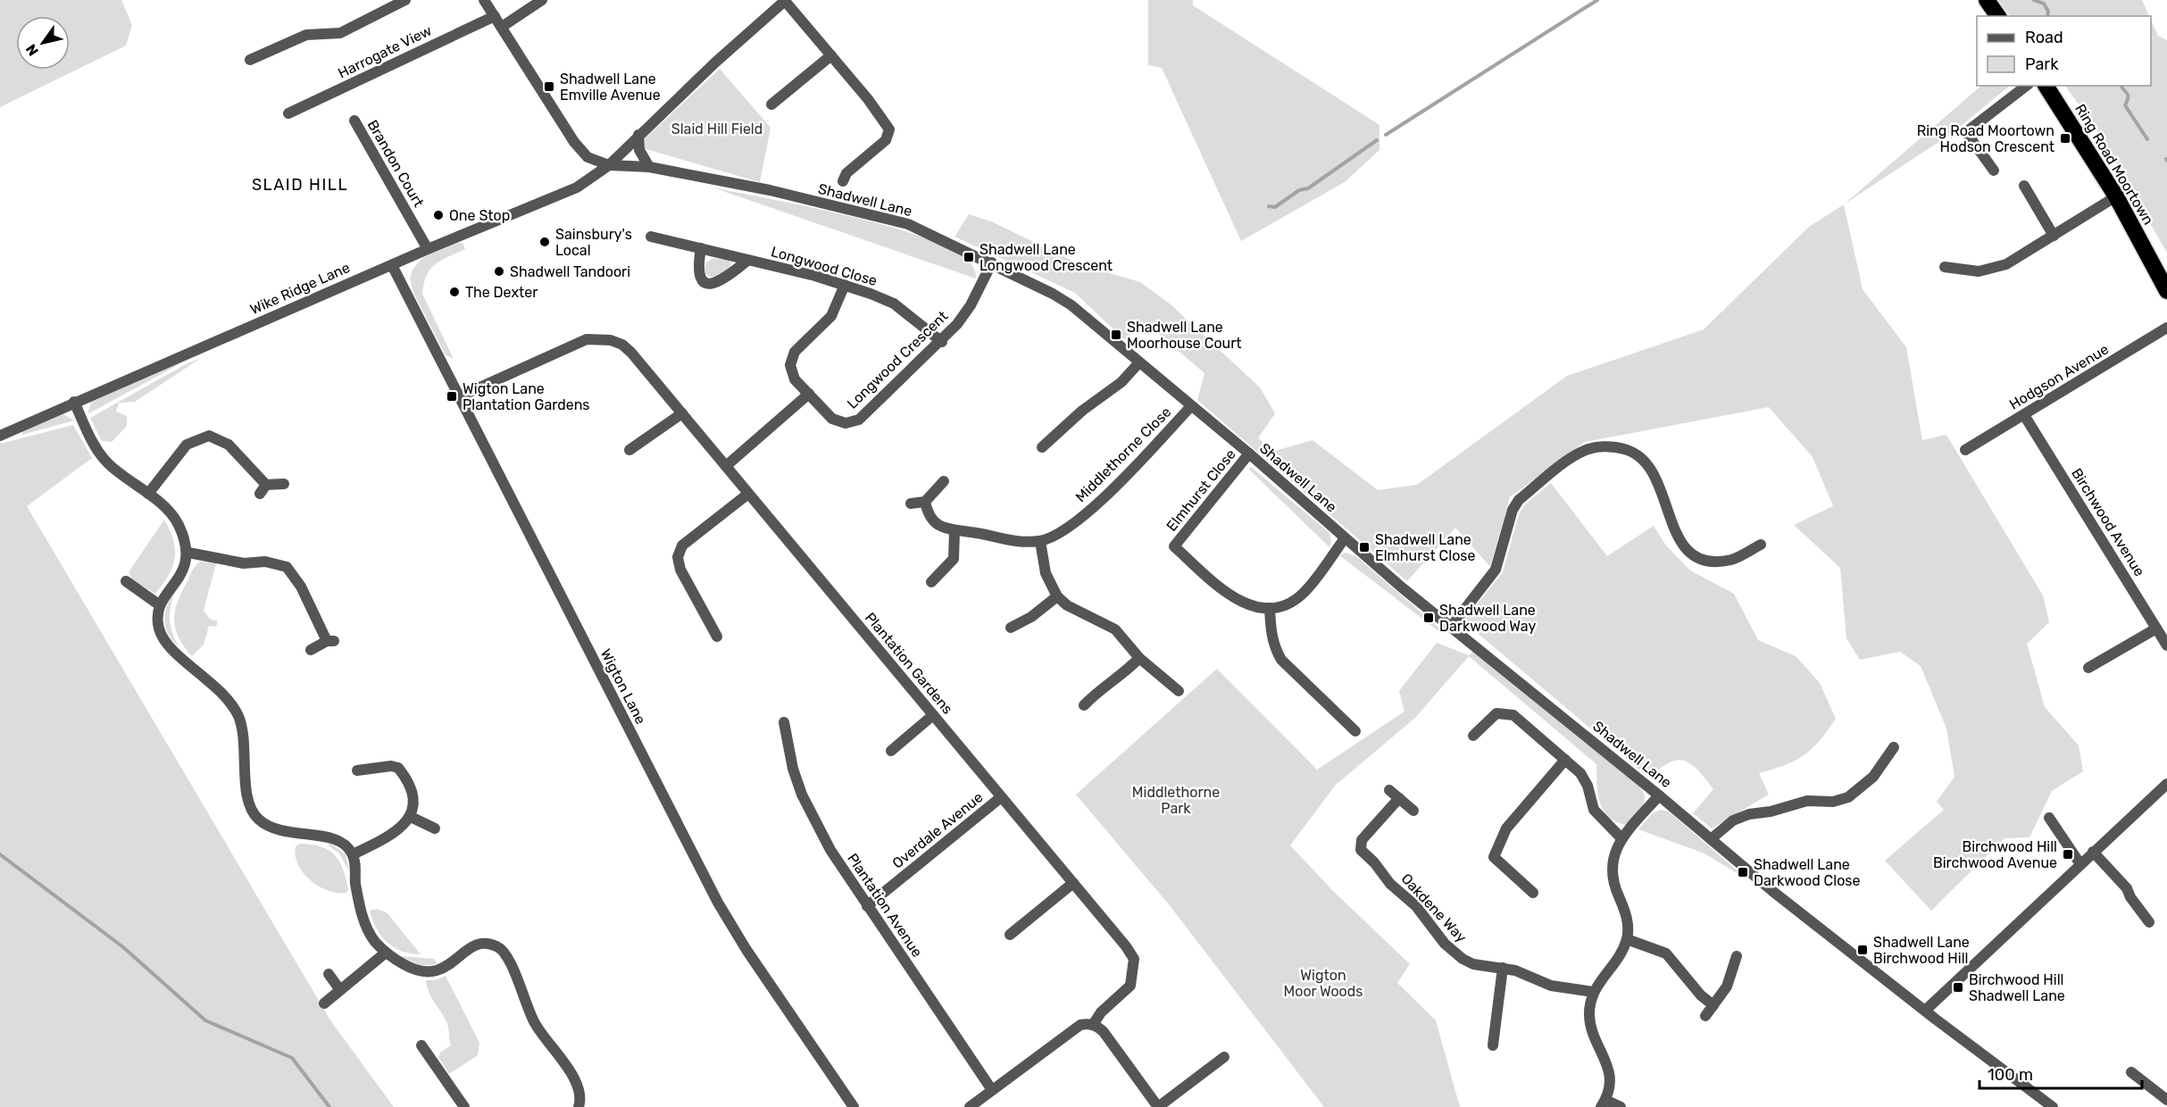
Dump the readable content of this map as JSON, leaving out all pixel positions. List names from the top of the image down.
{
  "streets": {
    "highway": ["Ring Road Moortown"],
    "street": [
      "Harrogate View",
      "Brandon Court",
      "Shadwell Lane",
      "Longwood Close",
      "Wike Ridge Lane",
      "Longwood Crescent",
      "Hodgson Avenue",
      "Middlethorne Close",
      "Elmhurst Close",
      "Birchwood Avenue",
      "Plantation Gardens",
      "Wigton Lane",
      "Overdale Avenue",
      "Plantation Avenue",
      "Oakdene Way"
    ]
  },
  "crossings": [
    ["Harrogate View", "Shadwell Lane"],
    ["Brandon Court", "Wike Ridge Lane"],
    ["Shadwell Lane", "Wike Ridge Lane"],
    ["Shadwell Lane", "Longwood Crescent"],
    ["Shadwell Lane", "Middlethorne Close"],
    ["Shadwell Lane", "Elmhurst Close"],
    ["Longwood Close", "Longwood Crescent"],
    ["Wike Ridge Lane", "Wigton Lane"],
    ["Hodgson Avenue", "Birchwood Avenue"],
    ["Plantation Gardens", "Wigton Lane"],
    ["Plantation Gardens", "Overdale Avenue"],
    ["Overdale Avenue", "Plantation Avenue"]
  ],
  "districts": ["SLAID HILL"],
  "parks": ["Slaid Hill Field", "Middlethorne Park", "Wigton Moor Woods"],
  "places": {
    "transit": [
      "Shadwell Lane Emville Avenue",
      "Ring Road Moortown Hodson Crescent",
      "Shadwell Lane Longwood Crescent",
      "Shadwell Lane Moorhouse Court",
      "Wigton Lane Plantation Gardens",
      "Shadwell Lane Elmhurst Close",
      "Shadwell Lane Darkwood Way",
      "Birchwood Hill Birchwood Avenue",
      "Shadwell Lane Darkwood Close",
      "Shadwell Lane Birchwood Hill",
      "Birchwood Hill Shadwell Lane"
    ],
    "other": [
      "One Stop",
      "Sainsbury's Local",
      "Shadwell Tandoori",
      "The Dexter"
    ]
  },
  "legend": ["Road", "Park"],
  "scale_bar": "100 m",
  "north": "bottom left"
}
